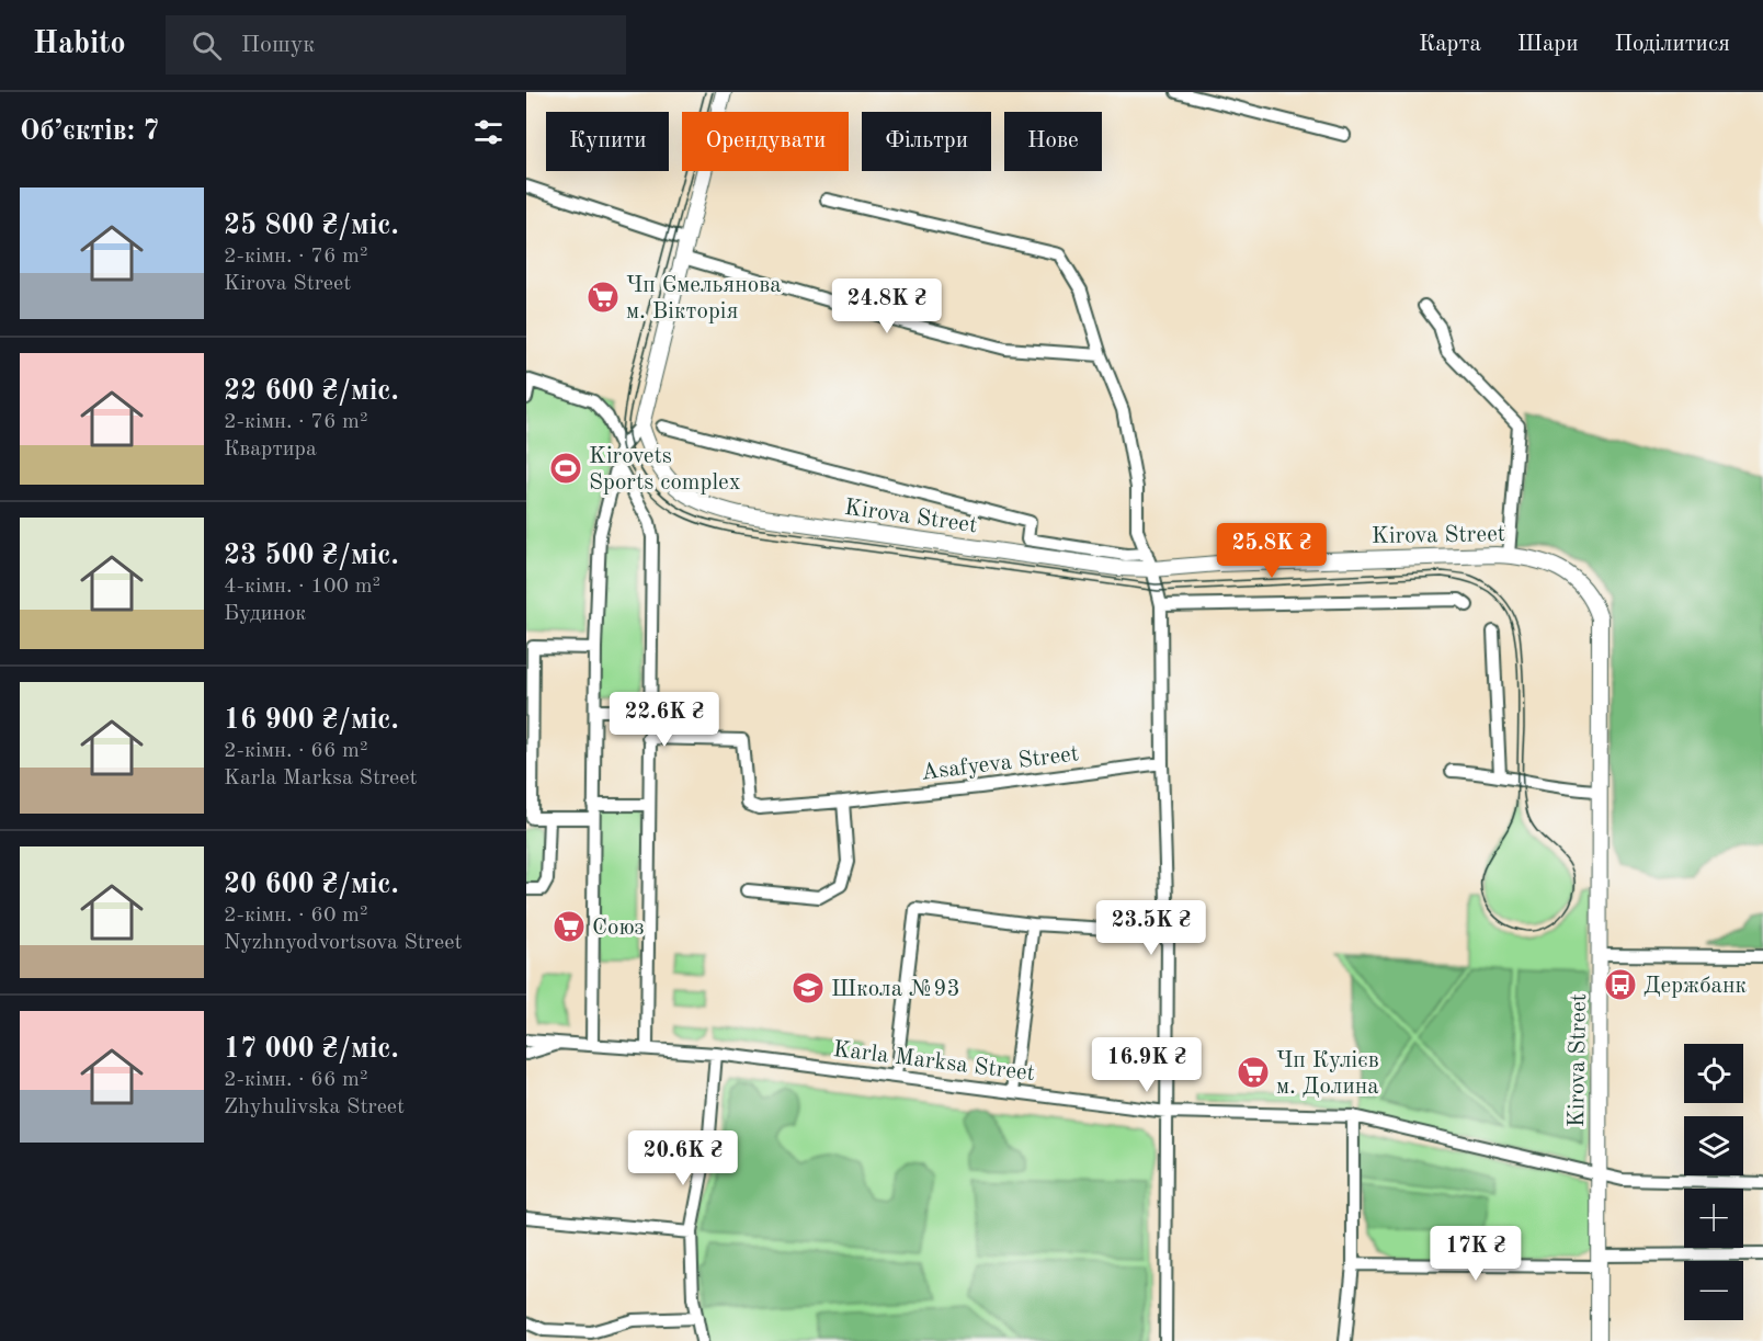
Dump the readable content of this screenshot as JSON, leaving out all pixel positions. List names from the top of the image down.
{
  "streets": {
    "main road": ["Kirova Street"],
    "street": ["Asafyeva Street", "Karla Marksa Street"]
  },
  "crossings": [
    ["Kirova Street", "Karla Marksa Street"]
  ],
  "places": {
    "supermarket": ["Чп Ємельянова м. Вікторія", "Союз", "Чп Кулієв м. Долина"],
    "sports": ["Kirovets Sports complex"],
    "bus stop": ["Держбанк"],
    "school or university": ["Школа №93"]
  },
  "page": {
    "header": "Habito",
    "search": "Пошук",
    "nav": ["Карта", "Шари", "Поділитися"],
    "heading": "Об’єктів: 7",
    "chip": [
      "Купити",
      "Орендувати",
      "Фільтри",
      "Нове"
    ],
    "list": [
      {
        "name": "25 800 ₴/міс.",
        "note": "2-кімн. · 76 m² · Kirova Street"
      },
      {
        "name": "22 600 ₴/міс.",
        "note": "2-кімн. · 76 m² · Квартира"
      },
      {
        "name": "23 500 ₴/міс.",
        "note": "4-кімн. · 100 m² · Будинок"
      },
      {
        "name": "16 900 ₴/міс.",
        "note": "2-кімн. · 66 m² · Karla Marksa Street"
      },
      {
        "name": "20 600 ₴/міс.",
        "note": "2-кімн. · 60 m² · Nyzhnyodvortsova Street"
      },
      {
        "name": "17 000 ₴/міс.",
        "note": "2-кімн. · 66 m² · Zhyhulivska Street"
      }
    ],
    "price": [
      "24.8K ₴",
      "25.8K ₴",
      "22.6K ₴",
      "23.5K ₴",
      "16.9K ₴",
      "20.6K ₴",
      "17K ₴"
    ],
    "map_buttons": ["+", "−"]
  }
}
